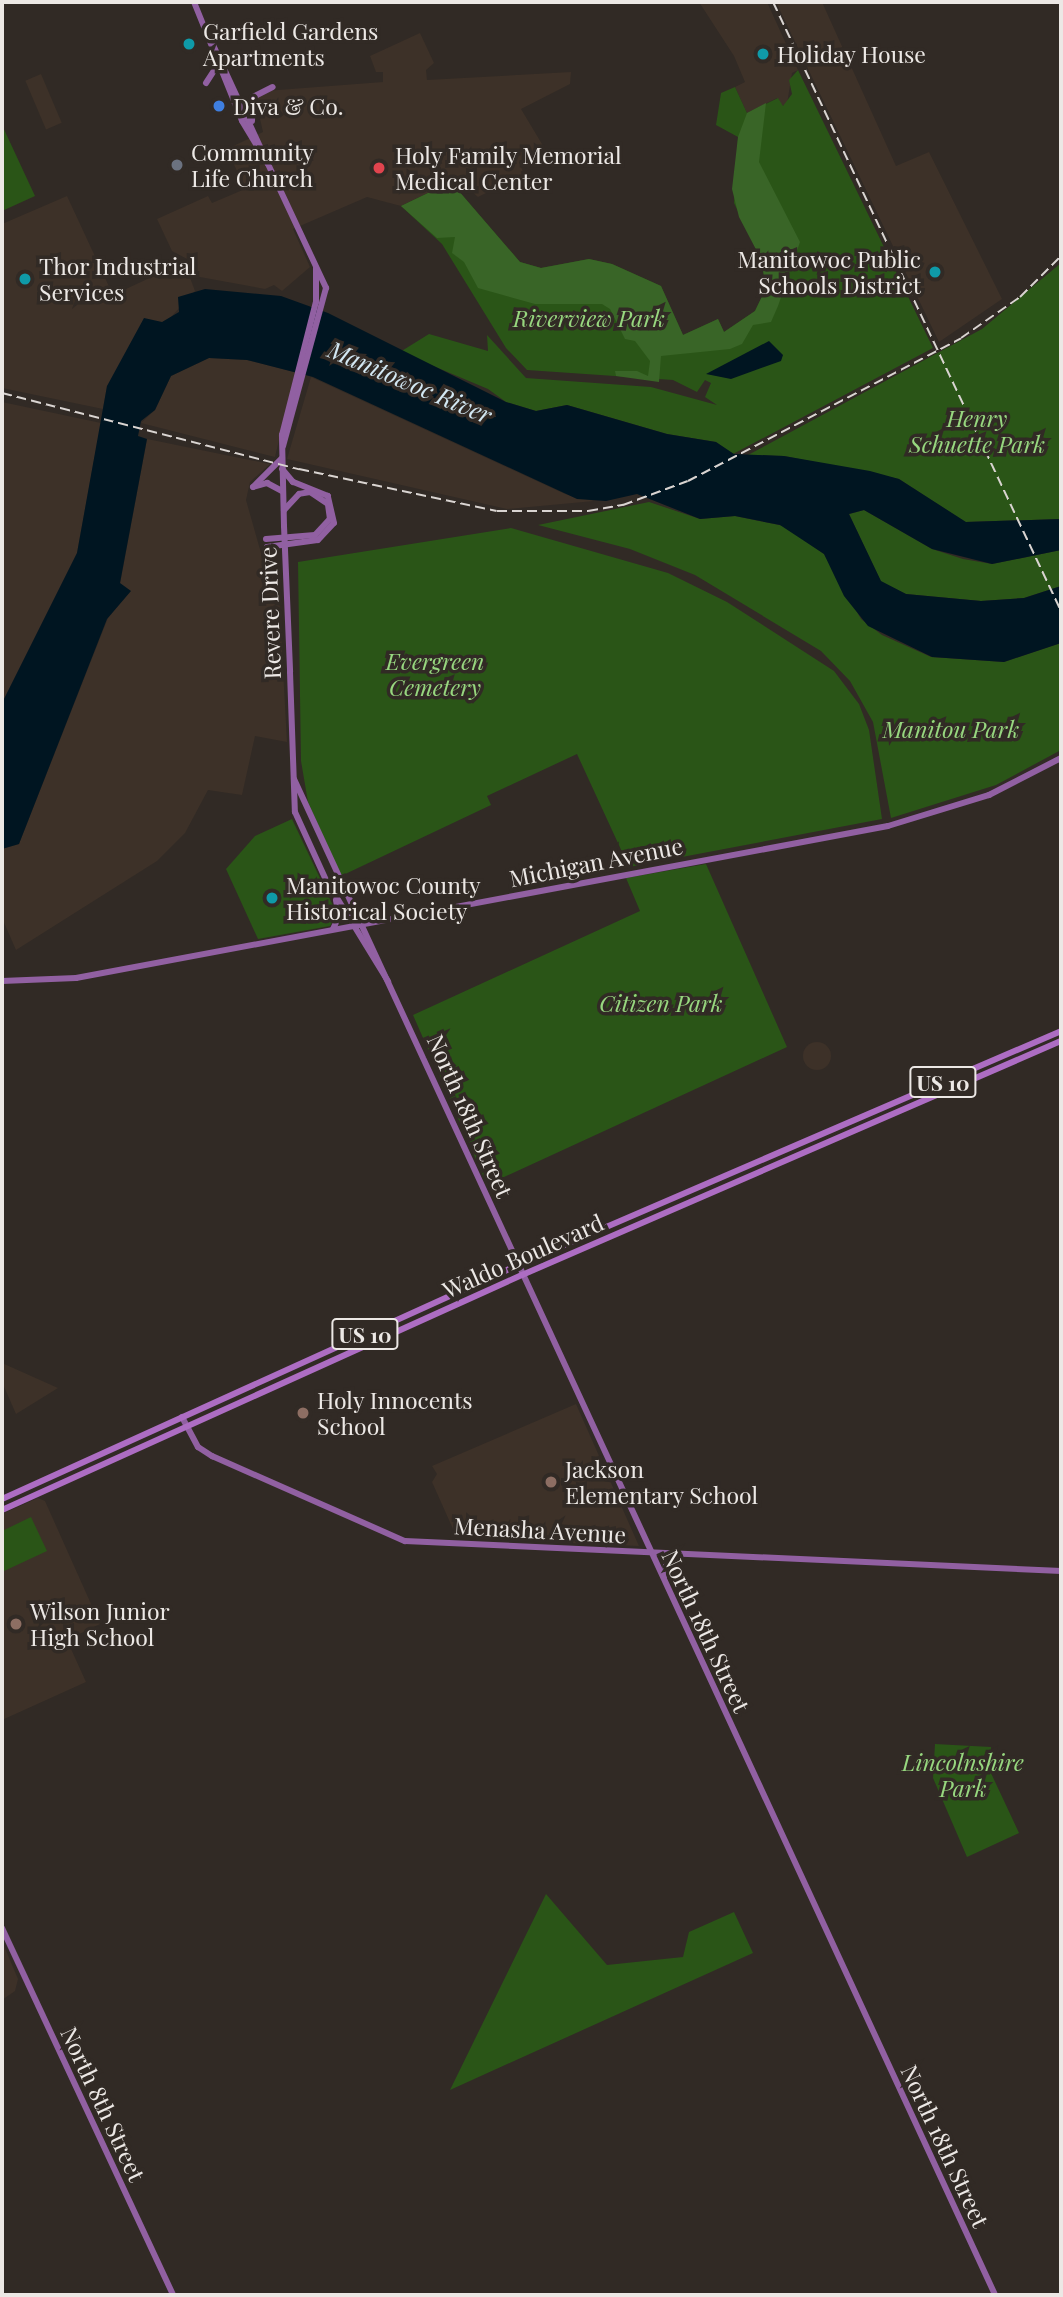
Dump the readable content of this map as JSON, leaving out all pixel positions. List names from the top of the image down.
{
  "streets": {
    "main road": [
      "Revere Drive",
      "Michigan Avenue",
      "US 10",
      "North 18th Street",
      "Waldo Boulevard",
      "Menasha Avenue",
      "North 8th Street"
    ]
  },
  "crossings": [
    ["Revere Drive", "North 18th Street"],
    ["Michigan Avenue", "North 18th Street"],
    ["North 18th Street", "Waldo Boulevard"],
    ["North 18th Street", "Menasha Avenue"],
    ["Waldo Boulevard", "Menasha Avenue"]
  ],
  "water": ["Manitowoc River"],
  "parks": [
    "Riverview Park",
    "Henry Schuette Park",
    "Evergreen Cemetery",
    "Manitou Park",
    "Citizen Park",
    "Lincolnshire Park"
  ],
  "places": [
    "Garfield Gardens Apartments",
    "Holiday House",
    "Diva & Co.",
    "Community Life Church",
    "Holy Family Memorial Medical Center",
    "Manitowoc Public Schools District",
    "Thor Industrial Services",
    "Manitowoc County Historical Society",
    "Holy Innocents School",
    "Jackson Elementary School",
    "Wilson Junior High School"
  ]
}
